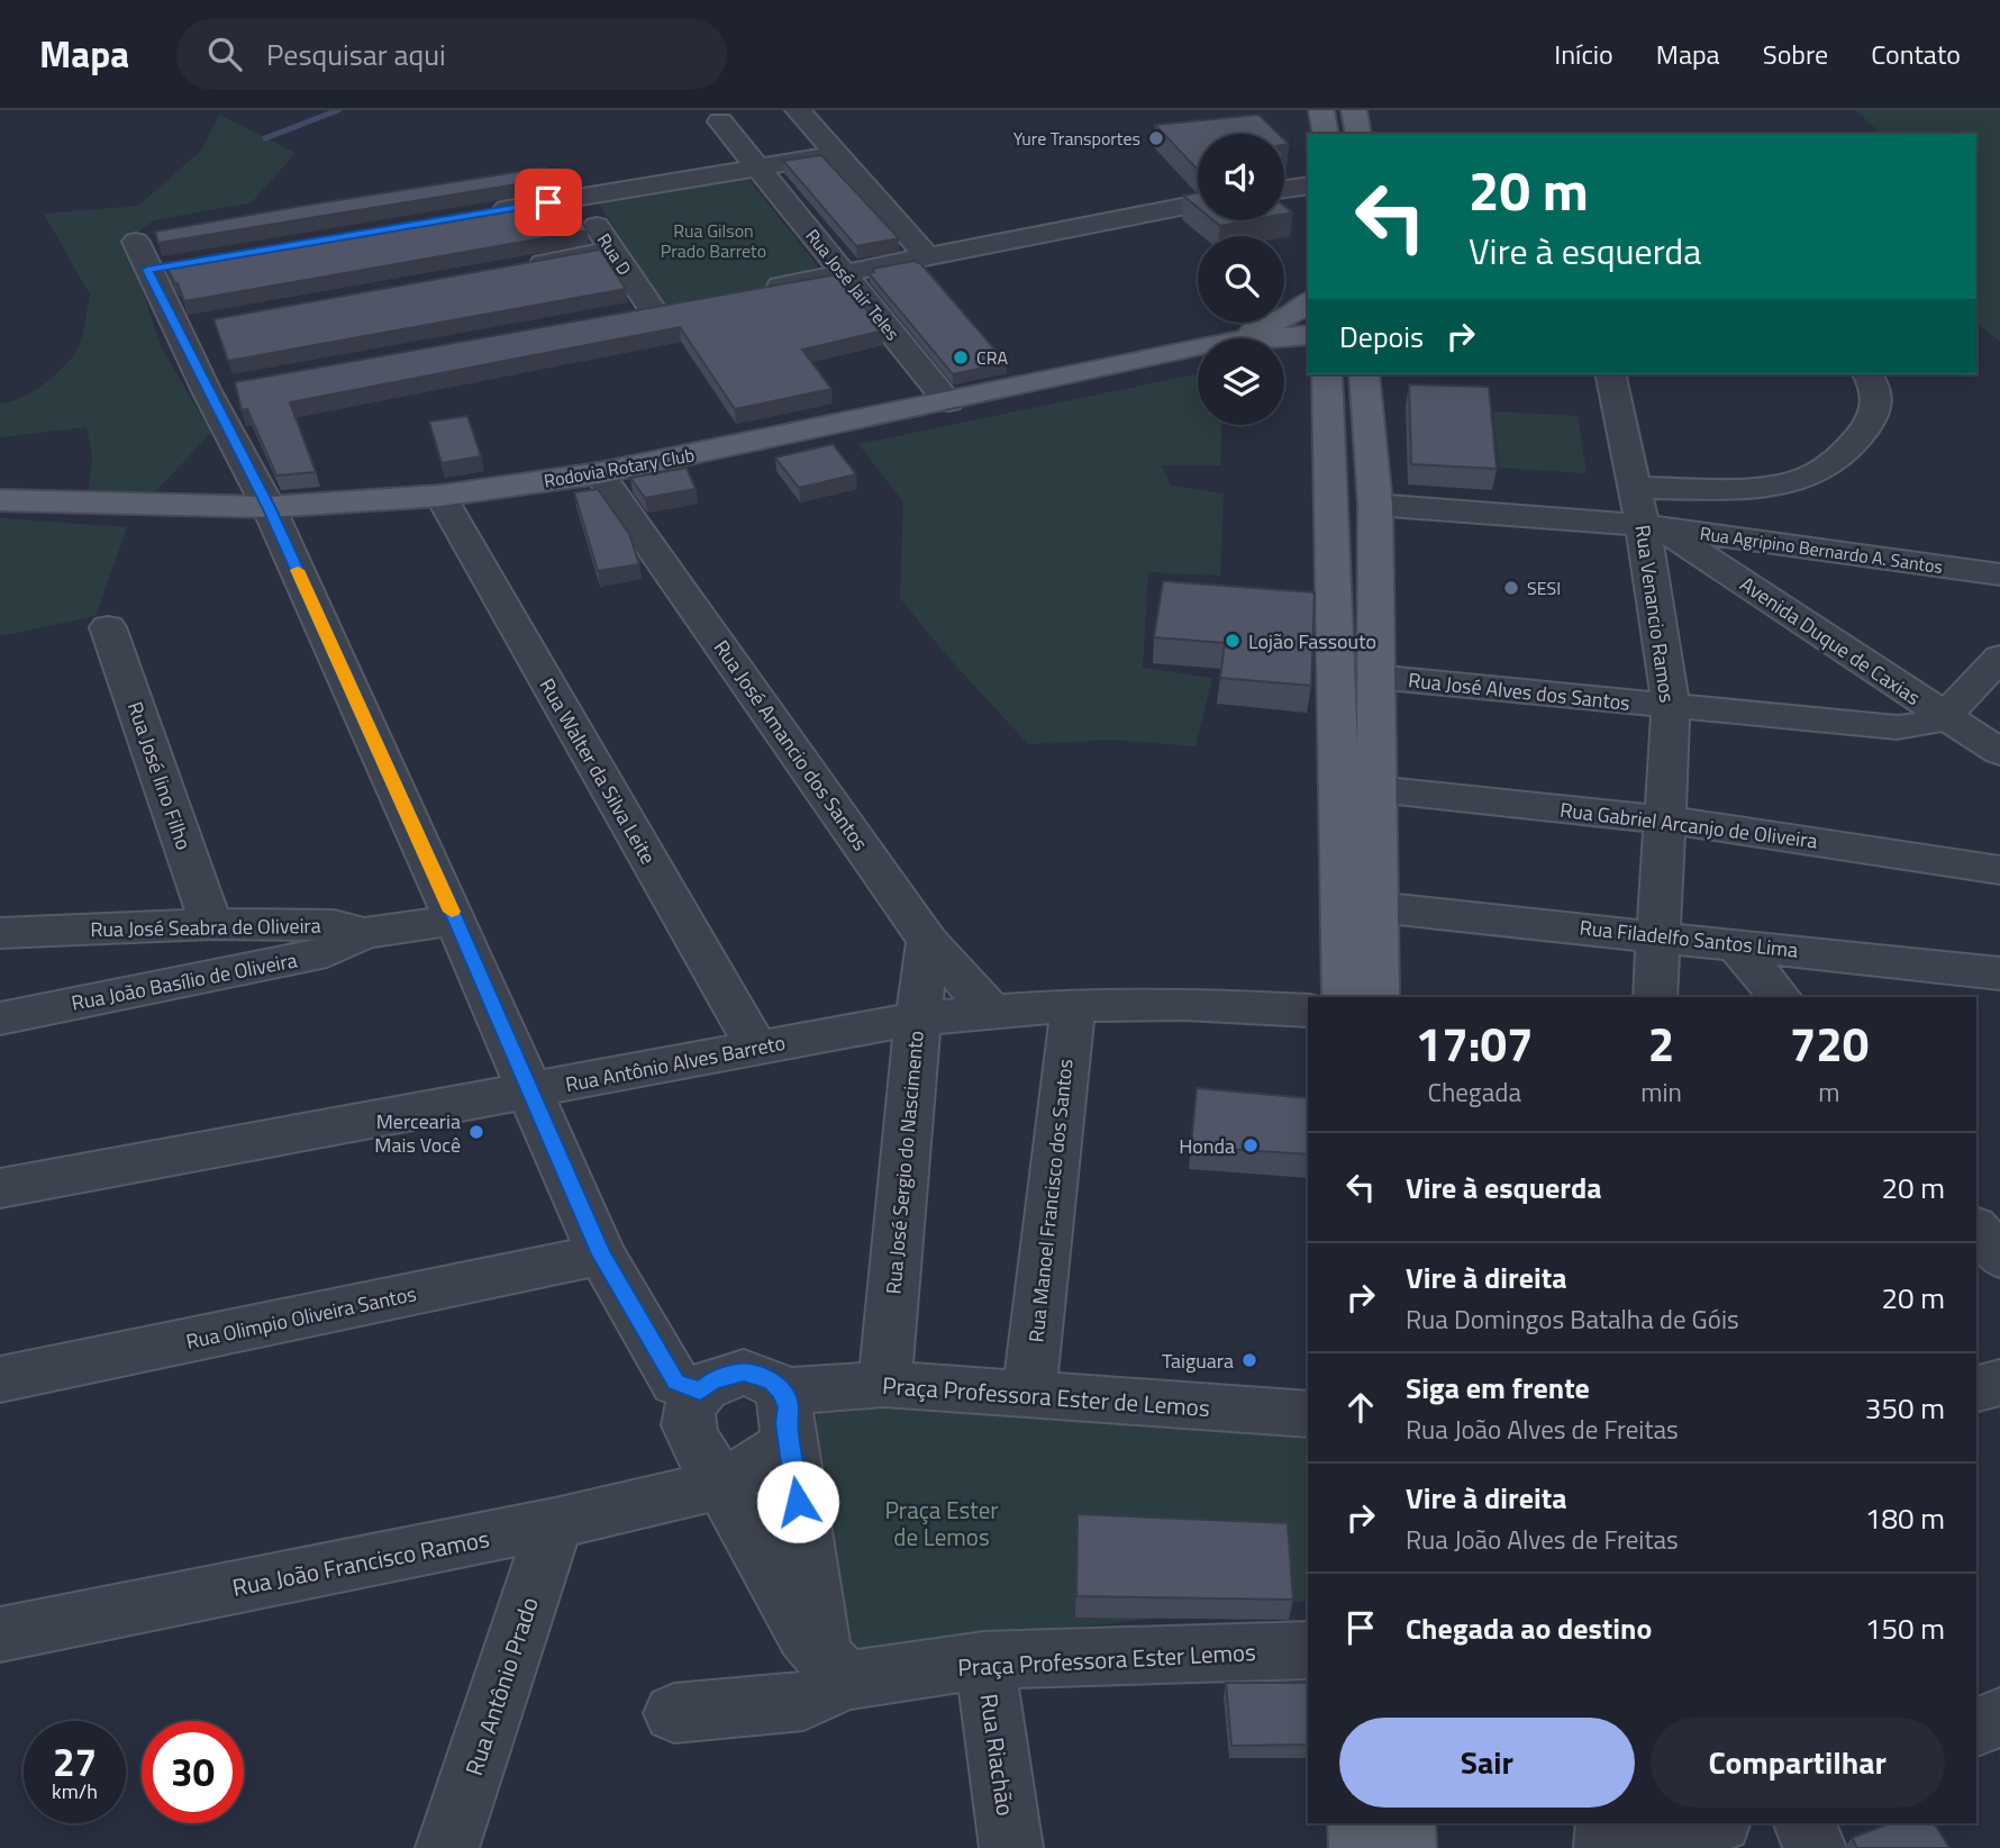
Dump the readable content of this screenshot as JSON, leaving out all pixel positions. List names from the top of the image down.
{
  "streets": {
    "main road": ["Rodovia Rotary Club"],
    "street": [
      "Rua D",
      "Rua José Jair Teles",
      "Rua Agripino Bernardo A. Santos",
      "Rua Venancio Ramos",
      "Avenida Duque de Caxias",
      "Rua José Alves dos Santos",
      "Rua José Amancio dos Santos",
      "Rua Walter da Silva Leite",
      "Rua José lino Filho",
      "Rua Gabriel Arcanjo de Oliveira",
      "Rua José Seabra de Oliveira",
      "Rua Filadelfo Santos Lima",
      "Rua João Basílio de Oliveira",
      "Rua Antônio Alves Barreto",
      "Rua José Sergio do Nascimento",
      "Rua Manoel Francisco dos Santos",
      "Rua Olimpio Oliveira Santos",
      "Praça Professora Ester de Lemos",
      "Rua João Francisco Ramos",
      "Praça Professora Ester Lemos",
      "Rua Antônio Prado",
      "Rua Riachão"
    ]
  },
  "crossings": [
    ["Rua José Jair Teles", "Rodovia Rotary Club"],
    ["Rodovia Rotary Club", "Rua José Amancio dos Santos"],
    ["Rodovia Rotary Club", "Rua Walter da Silva Leite"],
    ["Rua Agripino Bernardo A. Santos", "Rua Venancio Ramos"],
    ["Rua Agripino Bernardo A. Santos", "Avenida Duque de Caxias"],
    ["Rua Venancio Ramos", "Avenida Duque de Caxias"],
    ["Rua Venancio Ramos", "Rua José Alves dos Santos"],
    ["Rua Venancio Ramos", "Rua Gabriel Arcanjo de Oliveira"],
    ["Rua Venancio Ramos", "Rua Filadelfo Santos Lima"],
    ["Avenida Duque de Caxias", "Rua José Alves dos Santos"],
    ["Rua José Amancio dos Santos", "Rua Antônio Alves Barreto"],
    ["Rua José Amancio dos Santos", "Rua José Sergio do Nascimento"],
    ["Rua Walter da Silva Leite", "Rua Antônio Alves Barreto"],
    ["Rua José lino Filho", "Rua José Seabra de Oliveira"],
    ["Rua José Seabra de Oliveira", "Rua João Basílio de Oliveira"],
    ["Rua Antônio Alves Barreto", "Rua José Sergio do Nascimento"],
    ["Rua Antônio Alves Barreto", "Rua Manoel Francisco dos Santos"],
    ["Rua José Sergio do Nascimento", "Praça Professora Ester de Lemos"],
    ["Rua Manoel Francisco dos Santos", "Praça Professora Ester de Lemos"],
    ["Praça Professora Ester de Lemos", "Rua João Francisco Ramos"],
    ["Rua João Francisco Ramos", "Rua Antônio Prado"],
    ["Praça Professora Ester Lemos", "Rua Riachão"]
  ],
  "parks": ["Rua Gilson Prado Barreto", "Praça Ester de Lemos"],
  "places": [
    "Yure Transportes",
    "CRA",
    "SESI",
    "Lojão Fassouto",
    "Mercearia Mais Você",
    "Honda",
    "Taiguara"
  ],
  "page": {
    "header": "Mapa",
    "search": "Pesquisar aqui",
    "nav": [
      "Início",
      "Mapa",
      "Sobre",
      "Contato"
    ],
    "turn": ["20 m", "Vire à esquerda"],
    "then": "Depois",
    "eta": [
      "17:07",
      "Chegada",
      "2",
      "min",
      "720",
      "m"
    ],
    "list": [
      {
        "name": "Vire à esquerda",
        "value": "20 m"
      },
      {
        "name": "Vire à direita",
        "note": "Rua Domingos Batalha de Góis",
        "value": "20 m"
      },
      {
        "name": "Siga em frente",
        "note": "Rua João Alves de Freitas",
        "value": "350 m"
      },
      {
        "name": "Vire à direita",
        "note": "Rua João Alves de Freitas",
        "value": "180 m"
      },
      {
        "name": "Chegada ao destino",
        "value": "150 m"
      }
    ],
    "buttons": ["Sair", "Compartilhar"],
    "speed": "27 km/h",
    "limit": "30"
  }
}
